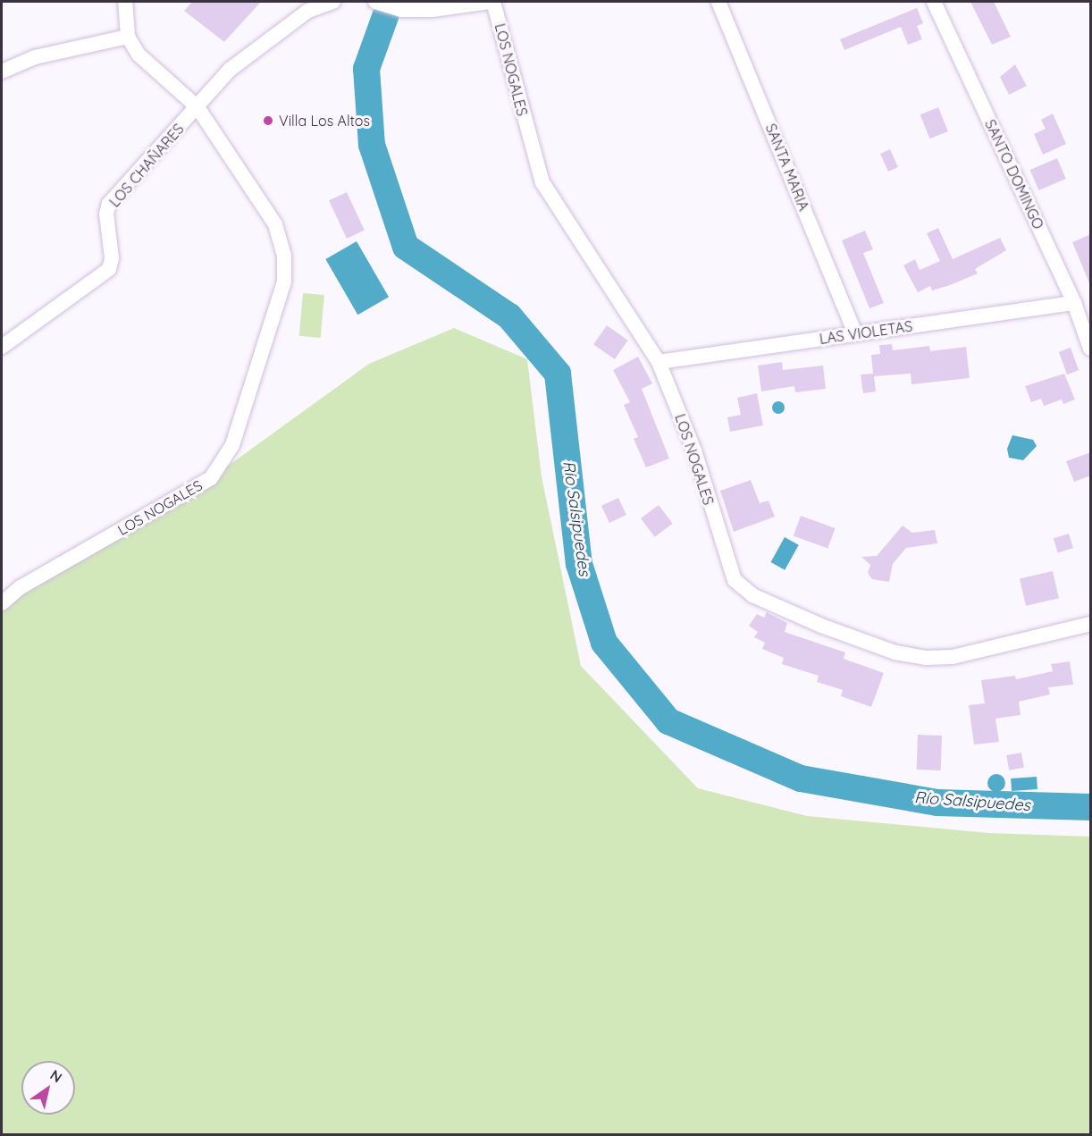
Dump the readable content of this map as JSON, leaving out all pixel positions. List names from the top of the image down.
{
  "streets": {
    "street": [
      "LOS NOGALES",
      "LOS CHAÑARES",
      "SANTA MARIA",
      "SANTO DOMINGO",
      "LAS VIOLETAS"
    ]
  },
  "crossings": [
    ["LOS NOGALES", "LOS CHAÑARES"],
    ["LOS NOGALES", "LAS VIOLETAS"],
    ["SANTA MARIA", "LAS VIOLETAS"],
    ["SANTO DOMINGO", "LAS VIOLETAS"]
  ],
  "water": ["Río Salsipuedes"],
  "places": ["Villa Los Altos"],
  "north": "top right"
}
